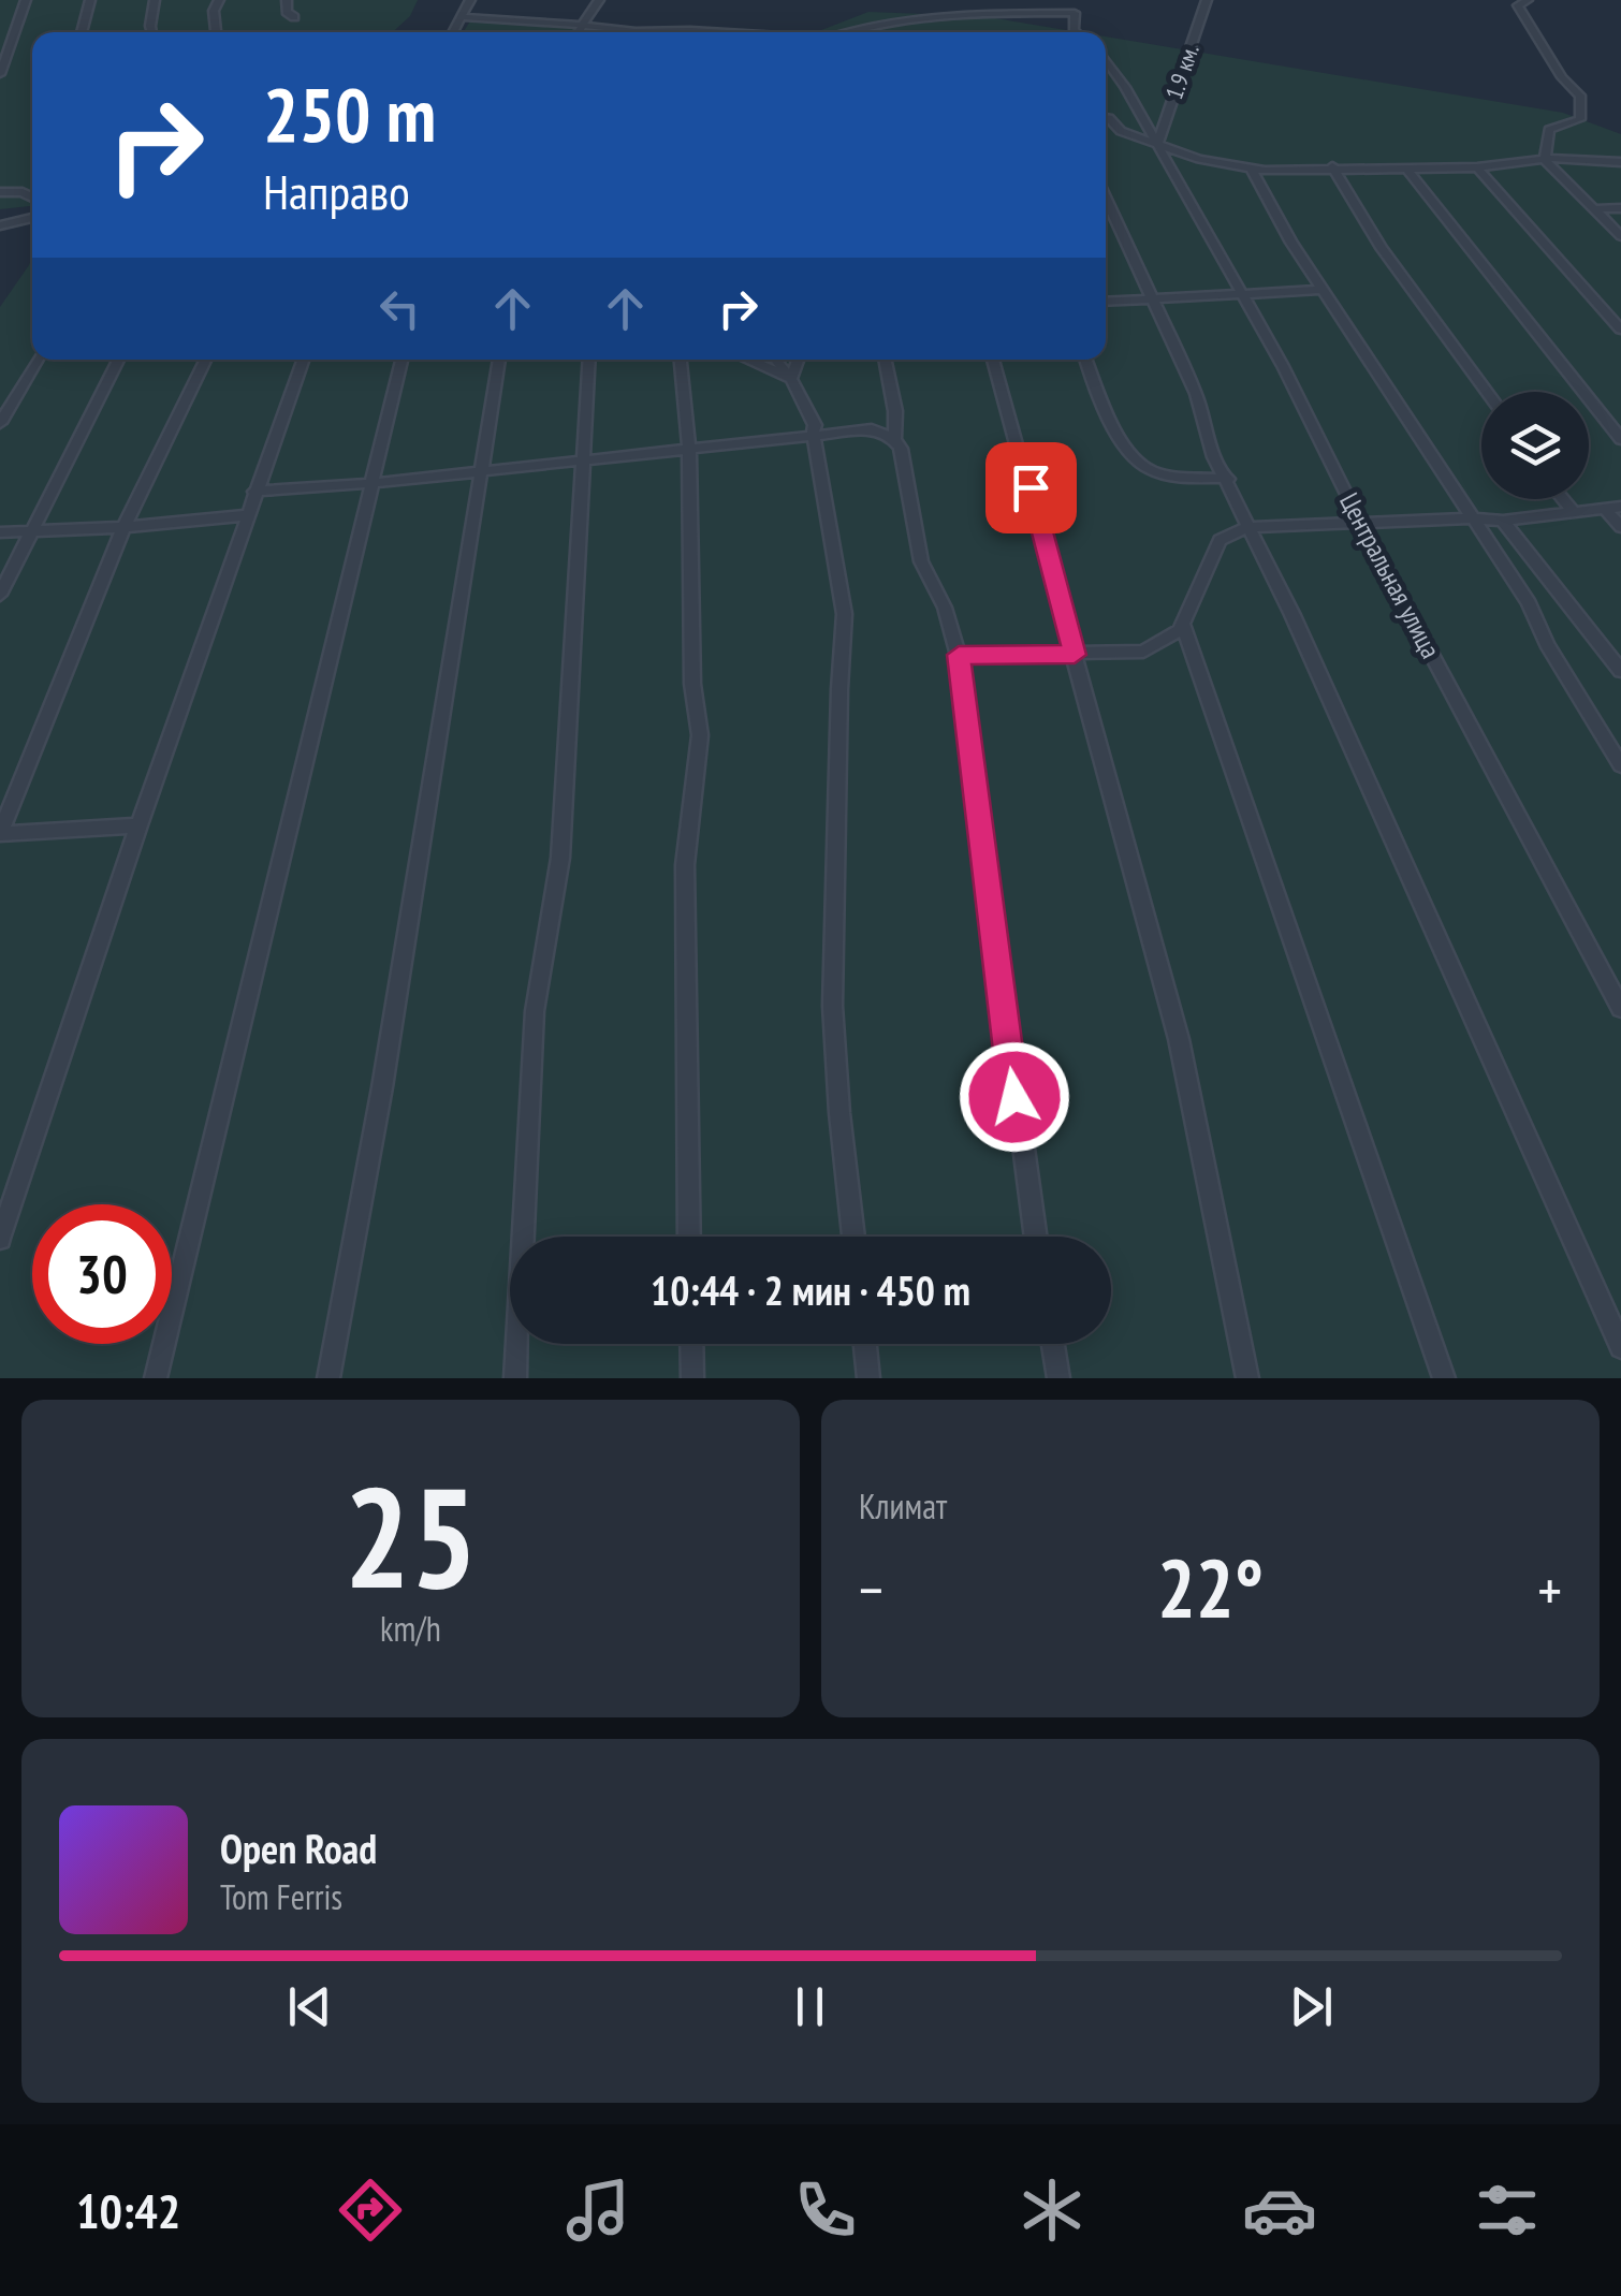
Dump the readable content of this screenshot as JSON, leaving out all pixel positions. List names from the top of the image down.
{
  "streets": {
    "street": ["1.9 км.", "Центральная улица"]
  },
  "crossings": [
    ["1.9 км.", "Центральная улица"]
  ],
  "page": {
    "turn": ["250 m", "Направо"],
    "limit": "30",
    "trip": "10:44 · 2 мин · 450 m",
    "tile": [
      ["25", "km/h"],
      "Климат"
    ],
    "heat": ["−", "22°", "+"],
    "song": ["Open Road", "Tom Ferris"],
    "tabs": "10:42"
  }
}
